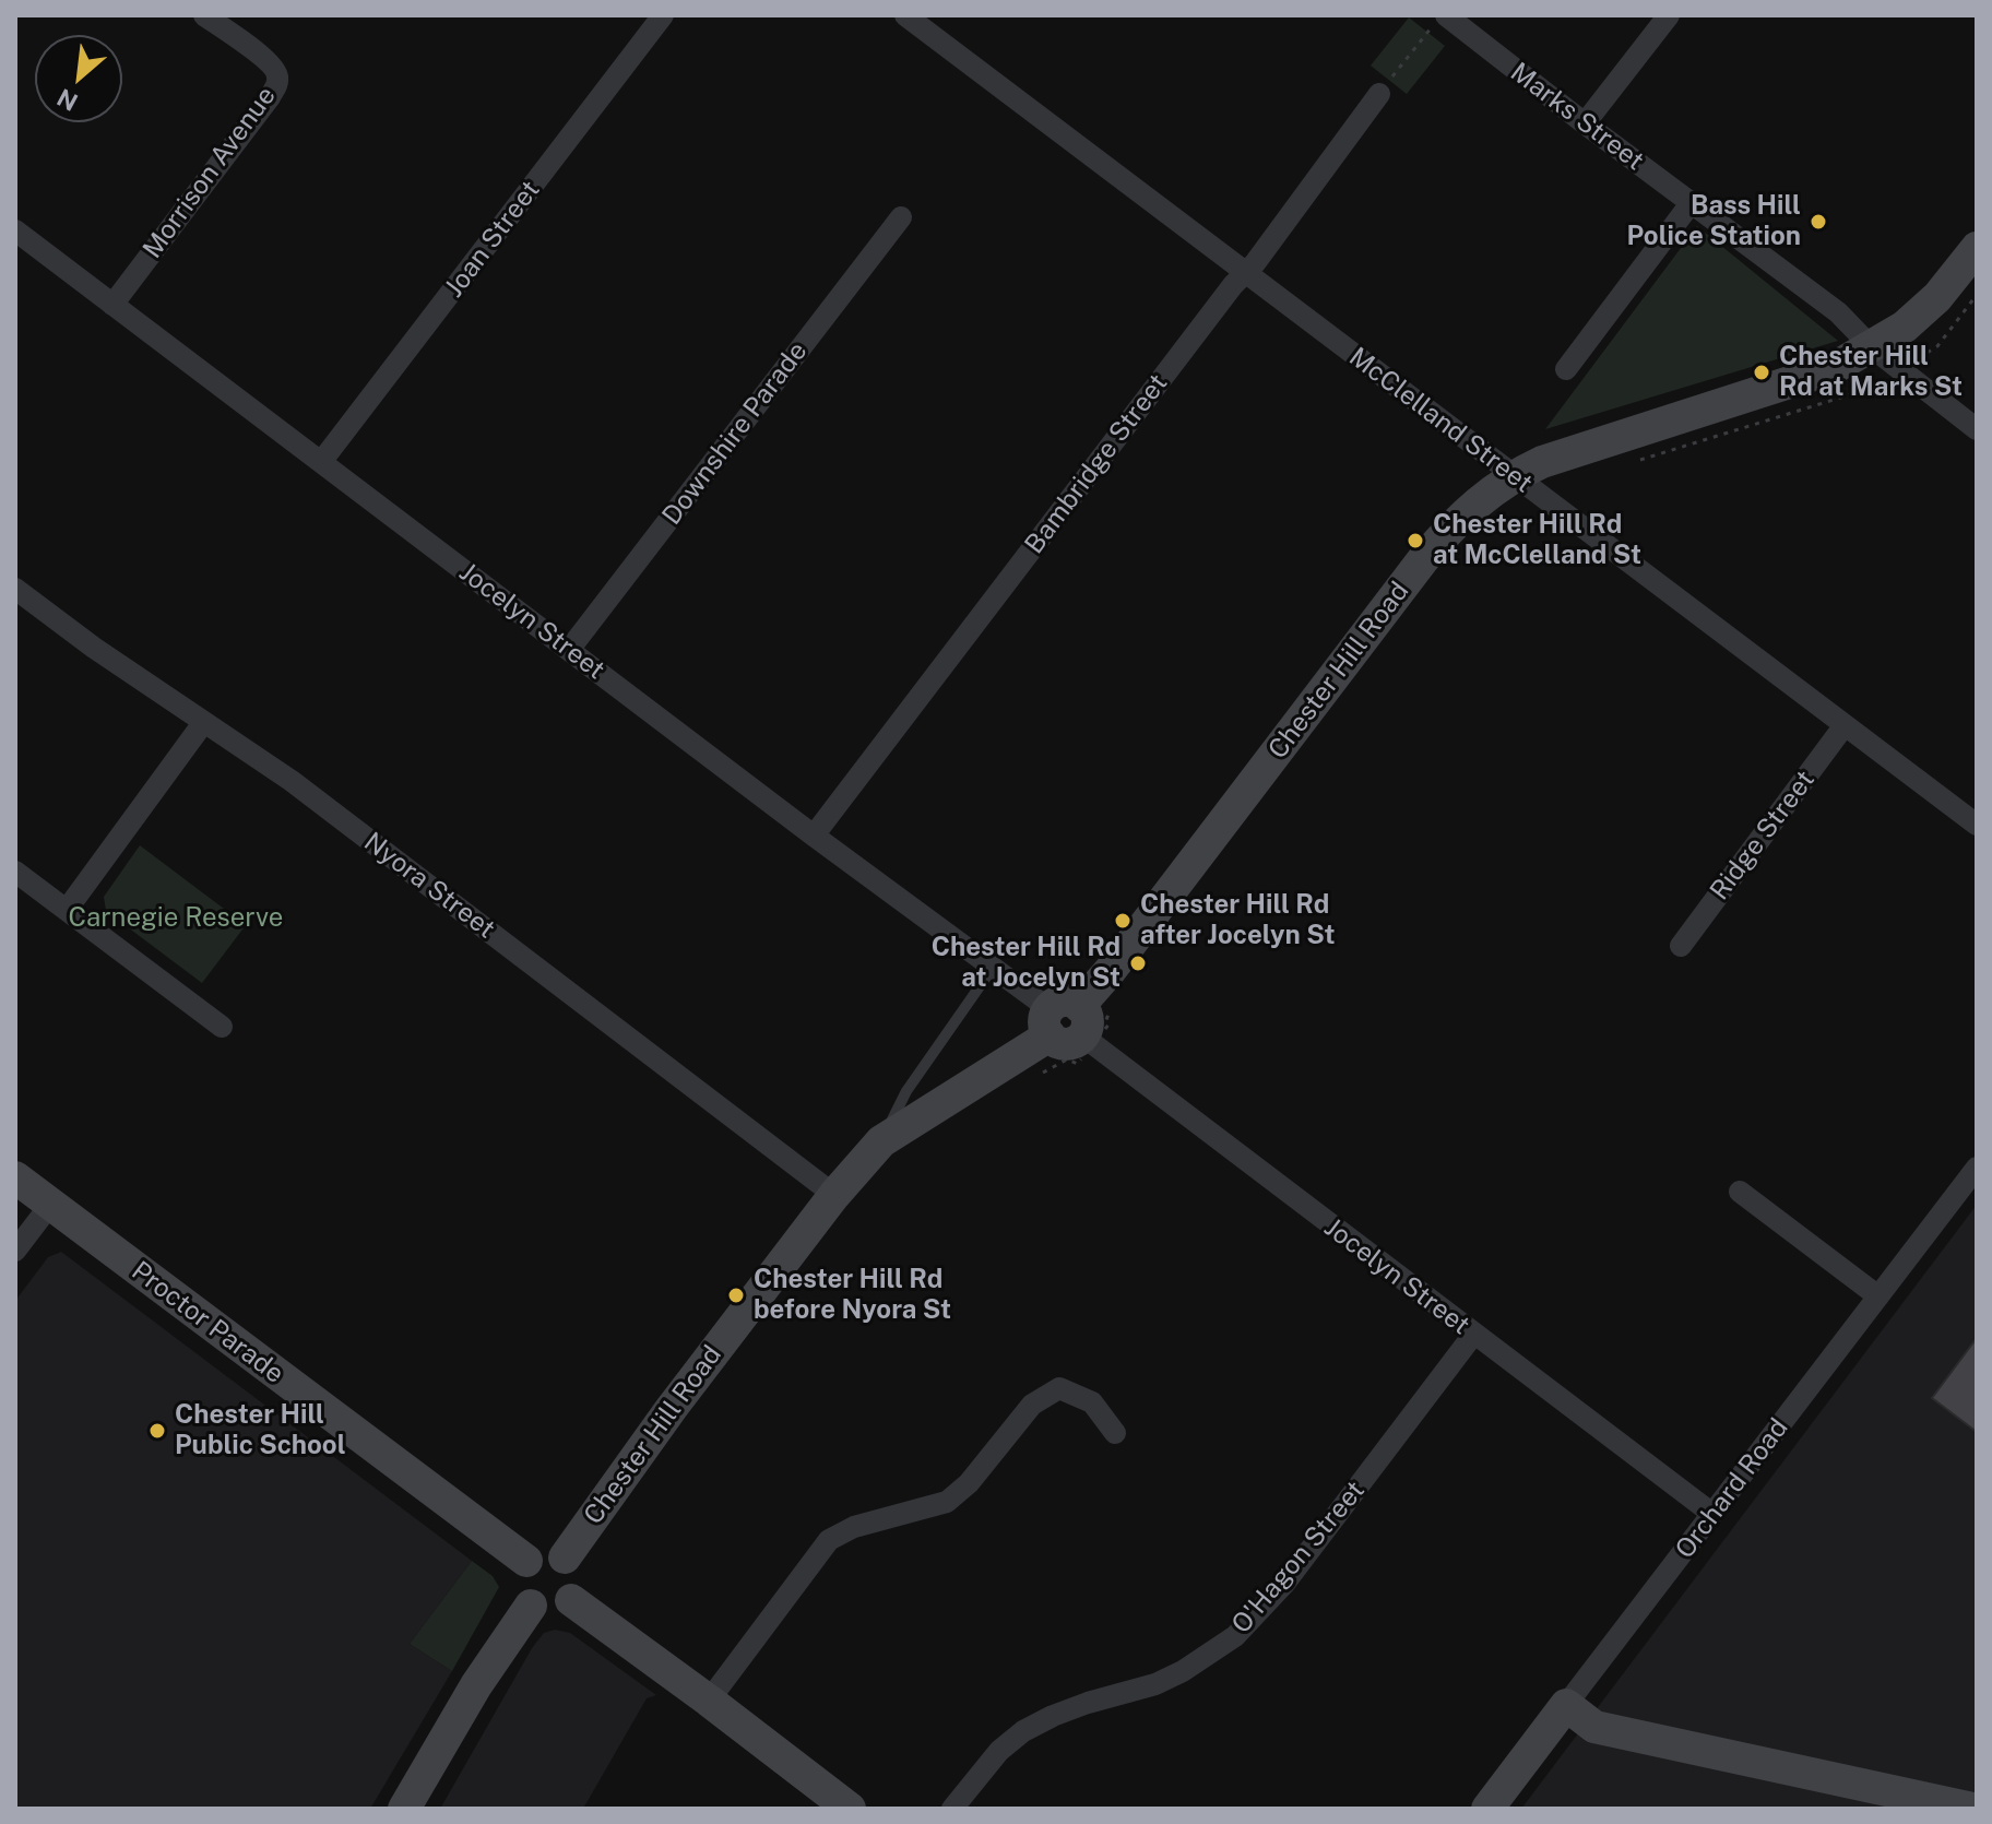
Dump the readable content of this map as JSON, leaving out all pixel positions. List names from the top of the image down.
{
  "streets": {
    "street": [
      "Marks Street",
      "Morrison Avenue",
      "Joan Street",
      "McClelland Street",
      "Downshire Parade",
      "Bambridge Street",
      "Jocelyn Street",
      "Chester Hill Road",
      "Ridge Street",
      "Nyora Street",
      "Proctor Parade",
      "Orchard Road",
      "O'Hagon Street"
    ]
  },
  "crossings": [
    ["Marks Street", "Chester Hill Road"],
    ["Morrison Avenue", "Jocelyn Street"],
    ["Joan Street", "Jocelyn Street"],
    ["McClelland Street", "Bambridge Street"],
    ["McClelland Street", "Chester Hill Road"],
    ["McClelland Street", "Ridge Street"],
    ["Downshire Parade", "Jocelyn Street"],
    ["Bambridge Street", "Jocelyn Street"],
    ["Jocelyn Street", "Chester Hill Road"],
    ["Jocelyn Street", "Orchard Road"],
    ["Jocelyn Street", "O'Hagon Street"],
    ["Chester Hill Road", "Nyora Street"],
    ["Chester Hill Road", "Proctor Parade"]
  ],
  "parks": ["Carnegie Reserve"],
  "places": [
    "Bass Hill Police Station",
    "Chester Hill Rd at Marks St",
    "Chester Hill Rd at McClelland St",
    "Chester Hill Rd after Jocelyn St",
    "Chester Hill Rd at Jocelyn St",
    "Chester Hill Rd before Nyora St",
    "Chester Hill Public School"
  ],
  "north": "bottom left"
}
